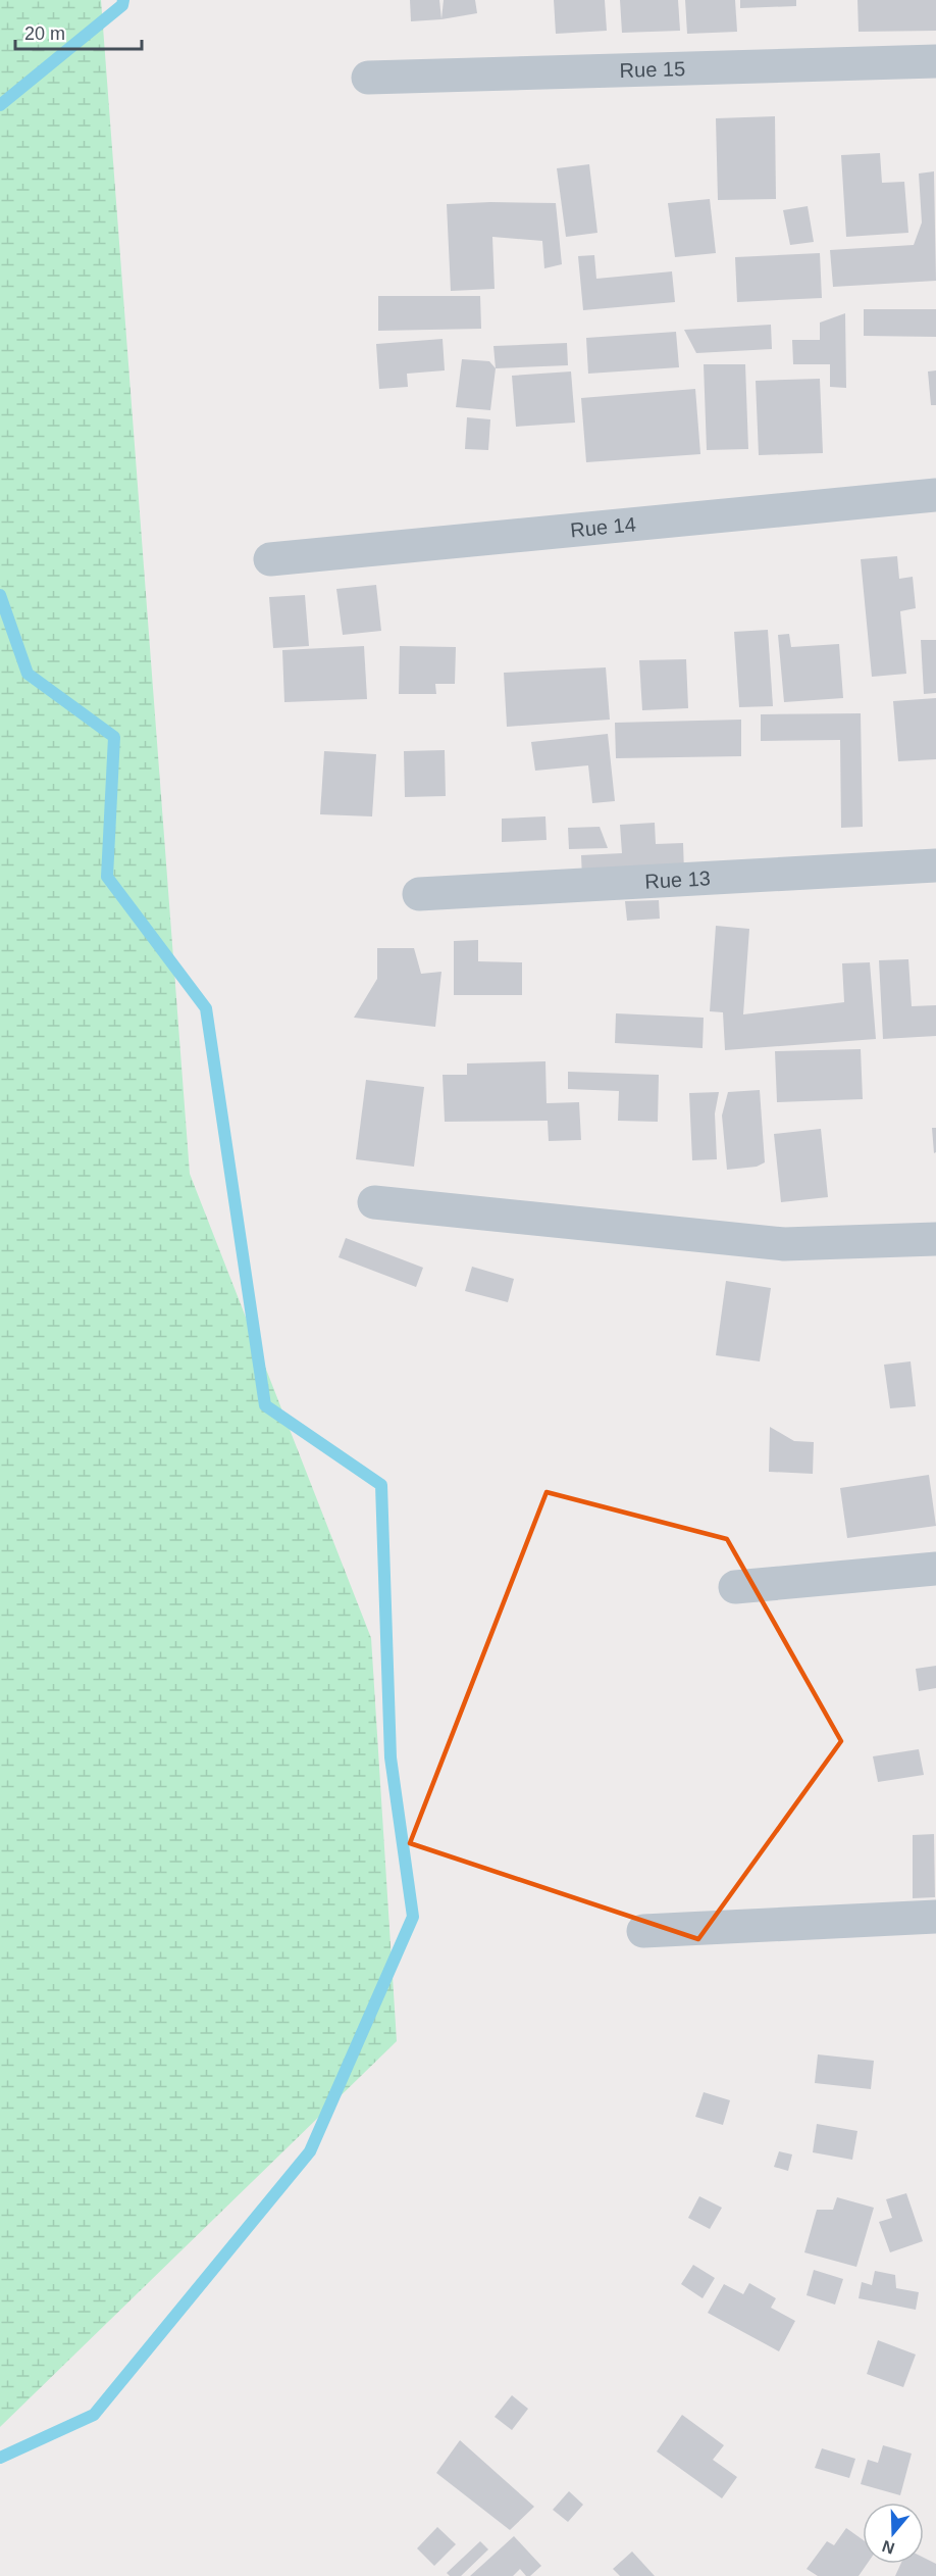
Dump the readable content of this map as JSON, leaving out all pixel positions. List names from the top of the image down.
{
  "streets": {
    "street": ["Rue 15", "Rue 14", "Rue 13"]
  },
  "scale_bar": "20 m",
  "north": "bottom"
}
